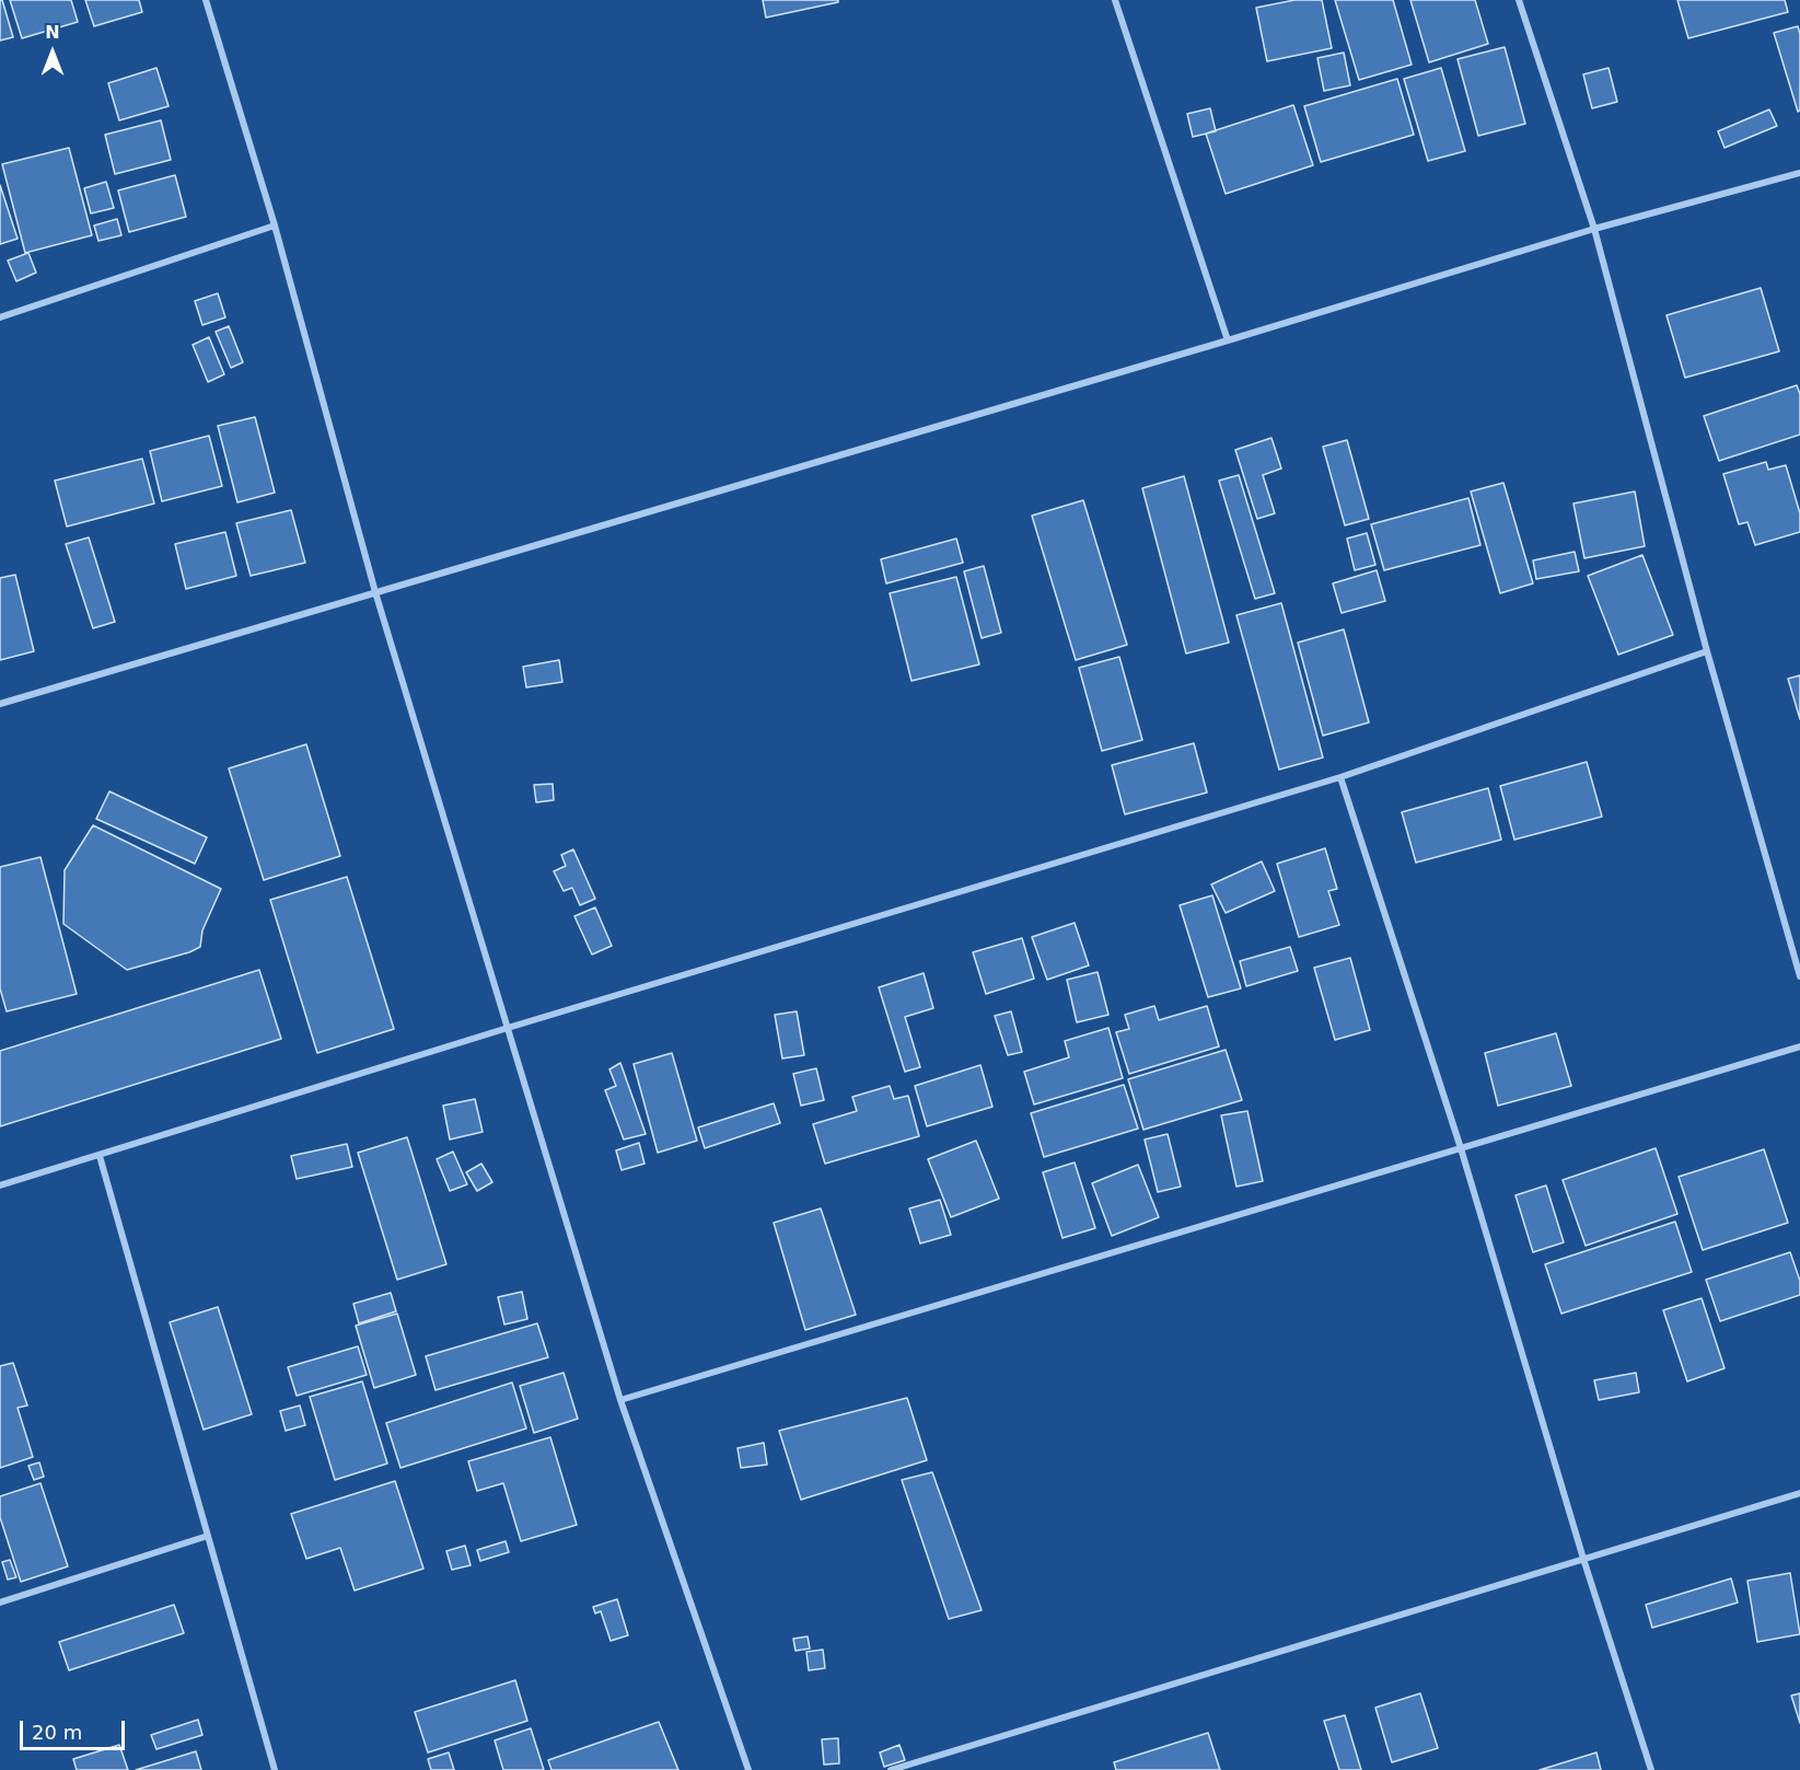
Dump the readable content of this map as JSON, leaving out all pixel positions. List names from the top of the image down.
{
  "scale_bar": "20 m",
  "north": "top"
}
